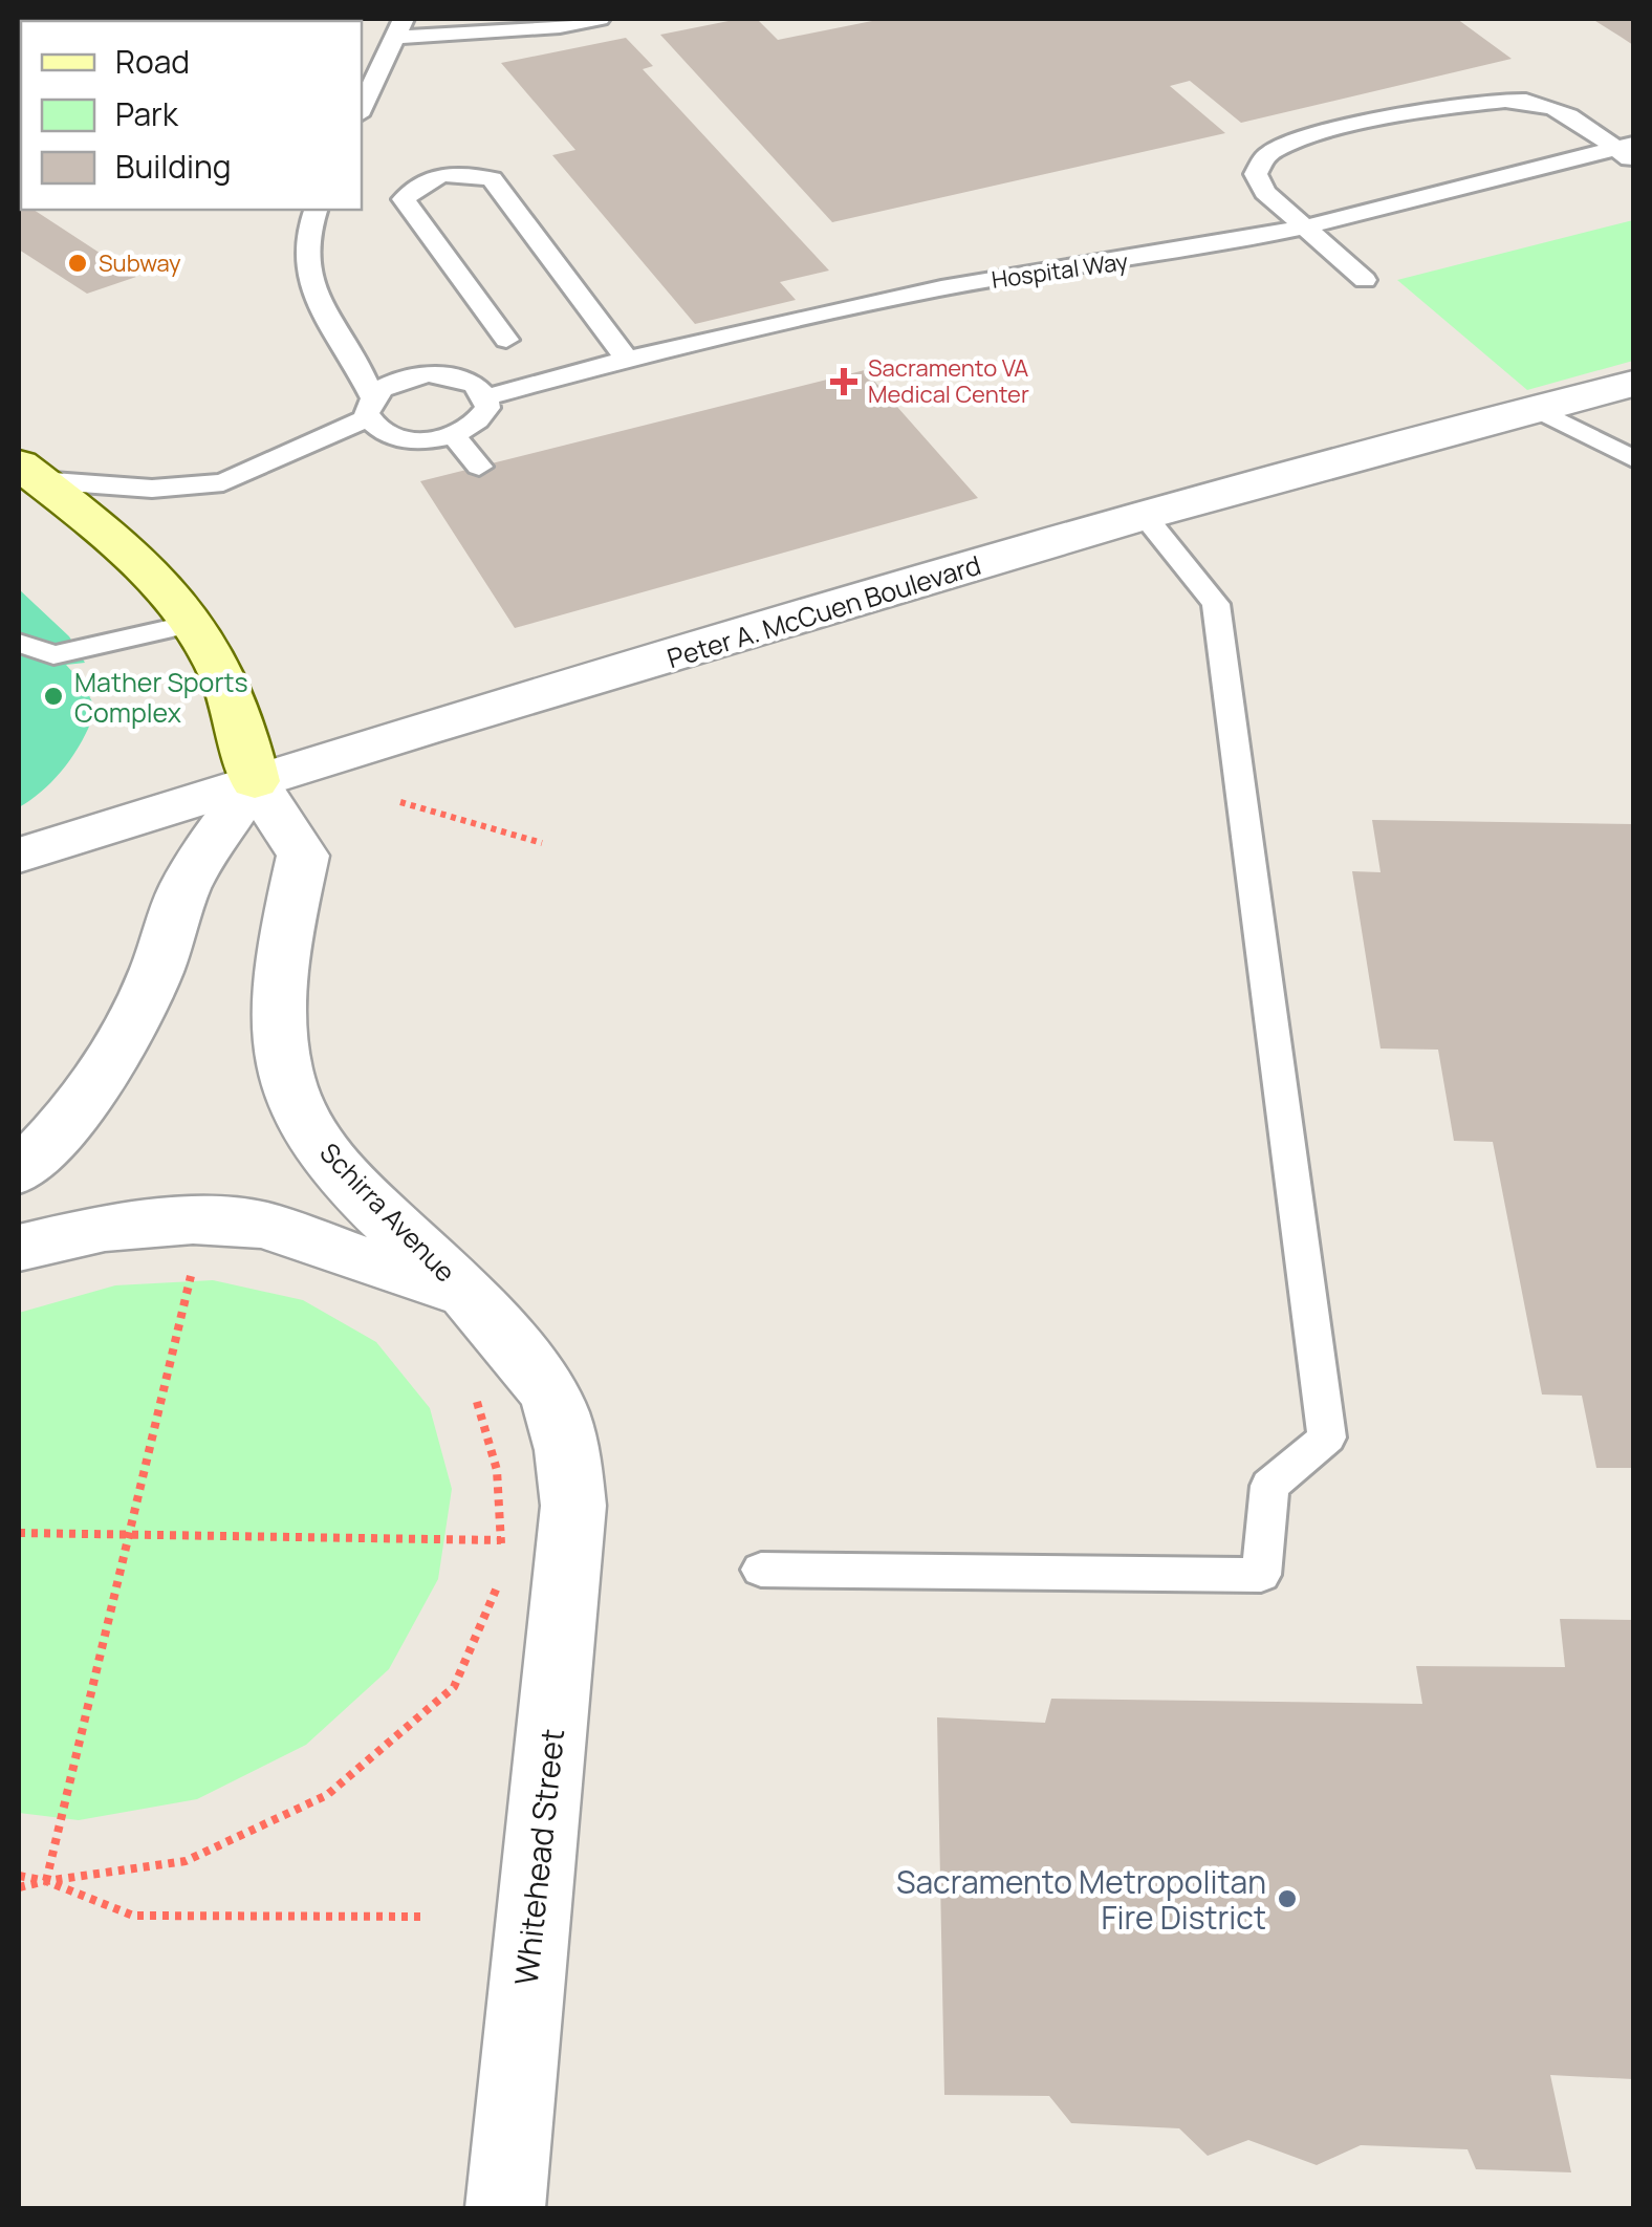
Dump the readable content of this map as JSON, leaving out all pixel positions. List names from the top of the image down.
{
  "streets": {
    "street": ["Peter A. McCuen Boulevard", "Schirra Avenue", "Whitehead Street"],
    "lane": ["Hospital Way"]
  },
  "crossings": [
    ["Peter A. McCuen Boulevard", "Schirra Avenue"],
    ["Schirra Avenue", "Whitehead Street"]
  ],
  "places": {
    "other": ["Subway", "Mather Sports Complex", "Sacramento Metropolitan Fire District"],
    "health": ["Sacramento VA Medical Center"]
  },
  "legend": ["Road", "Park", "Building"]
}
